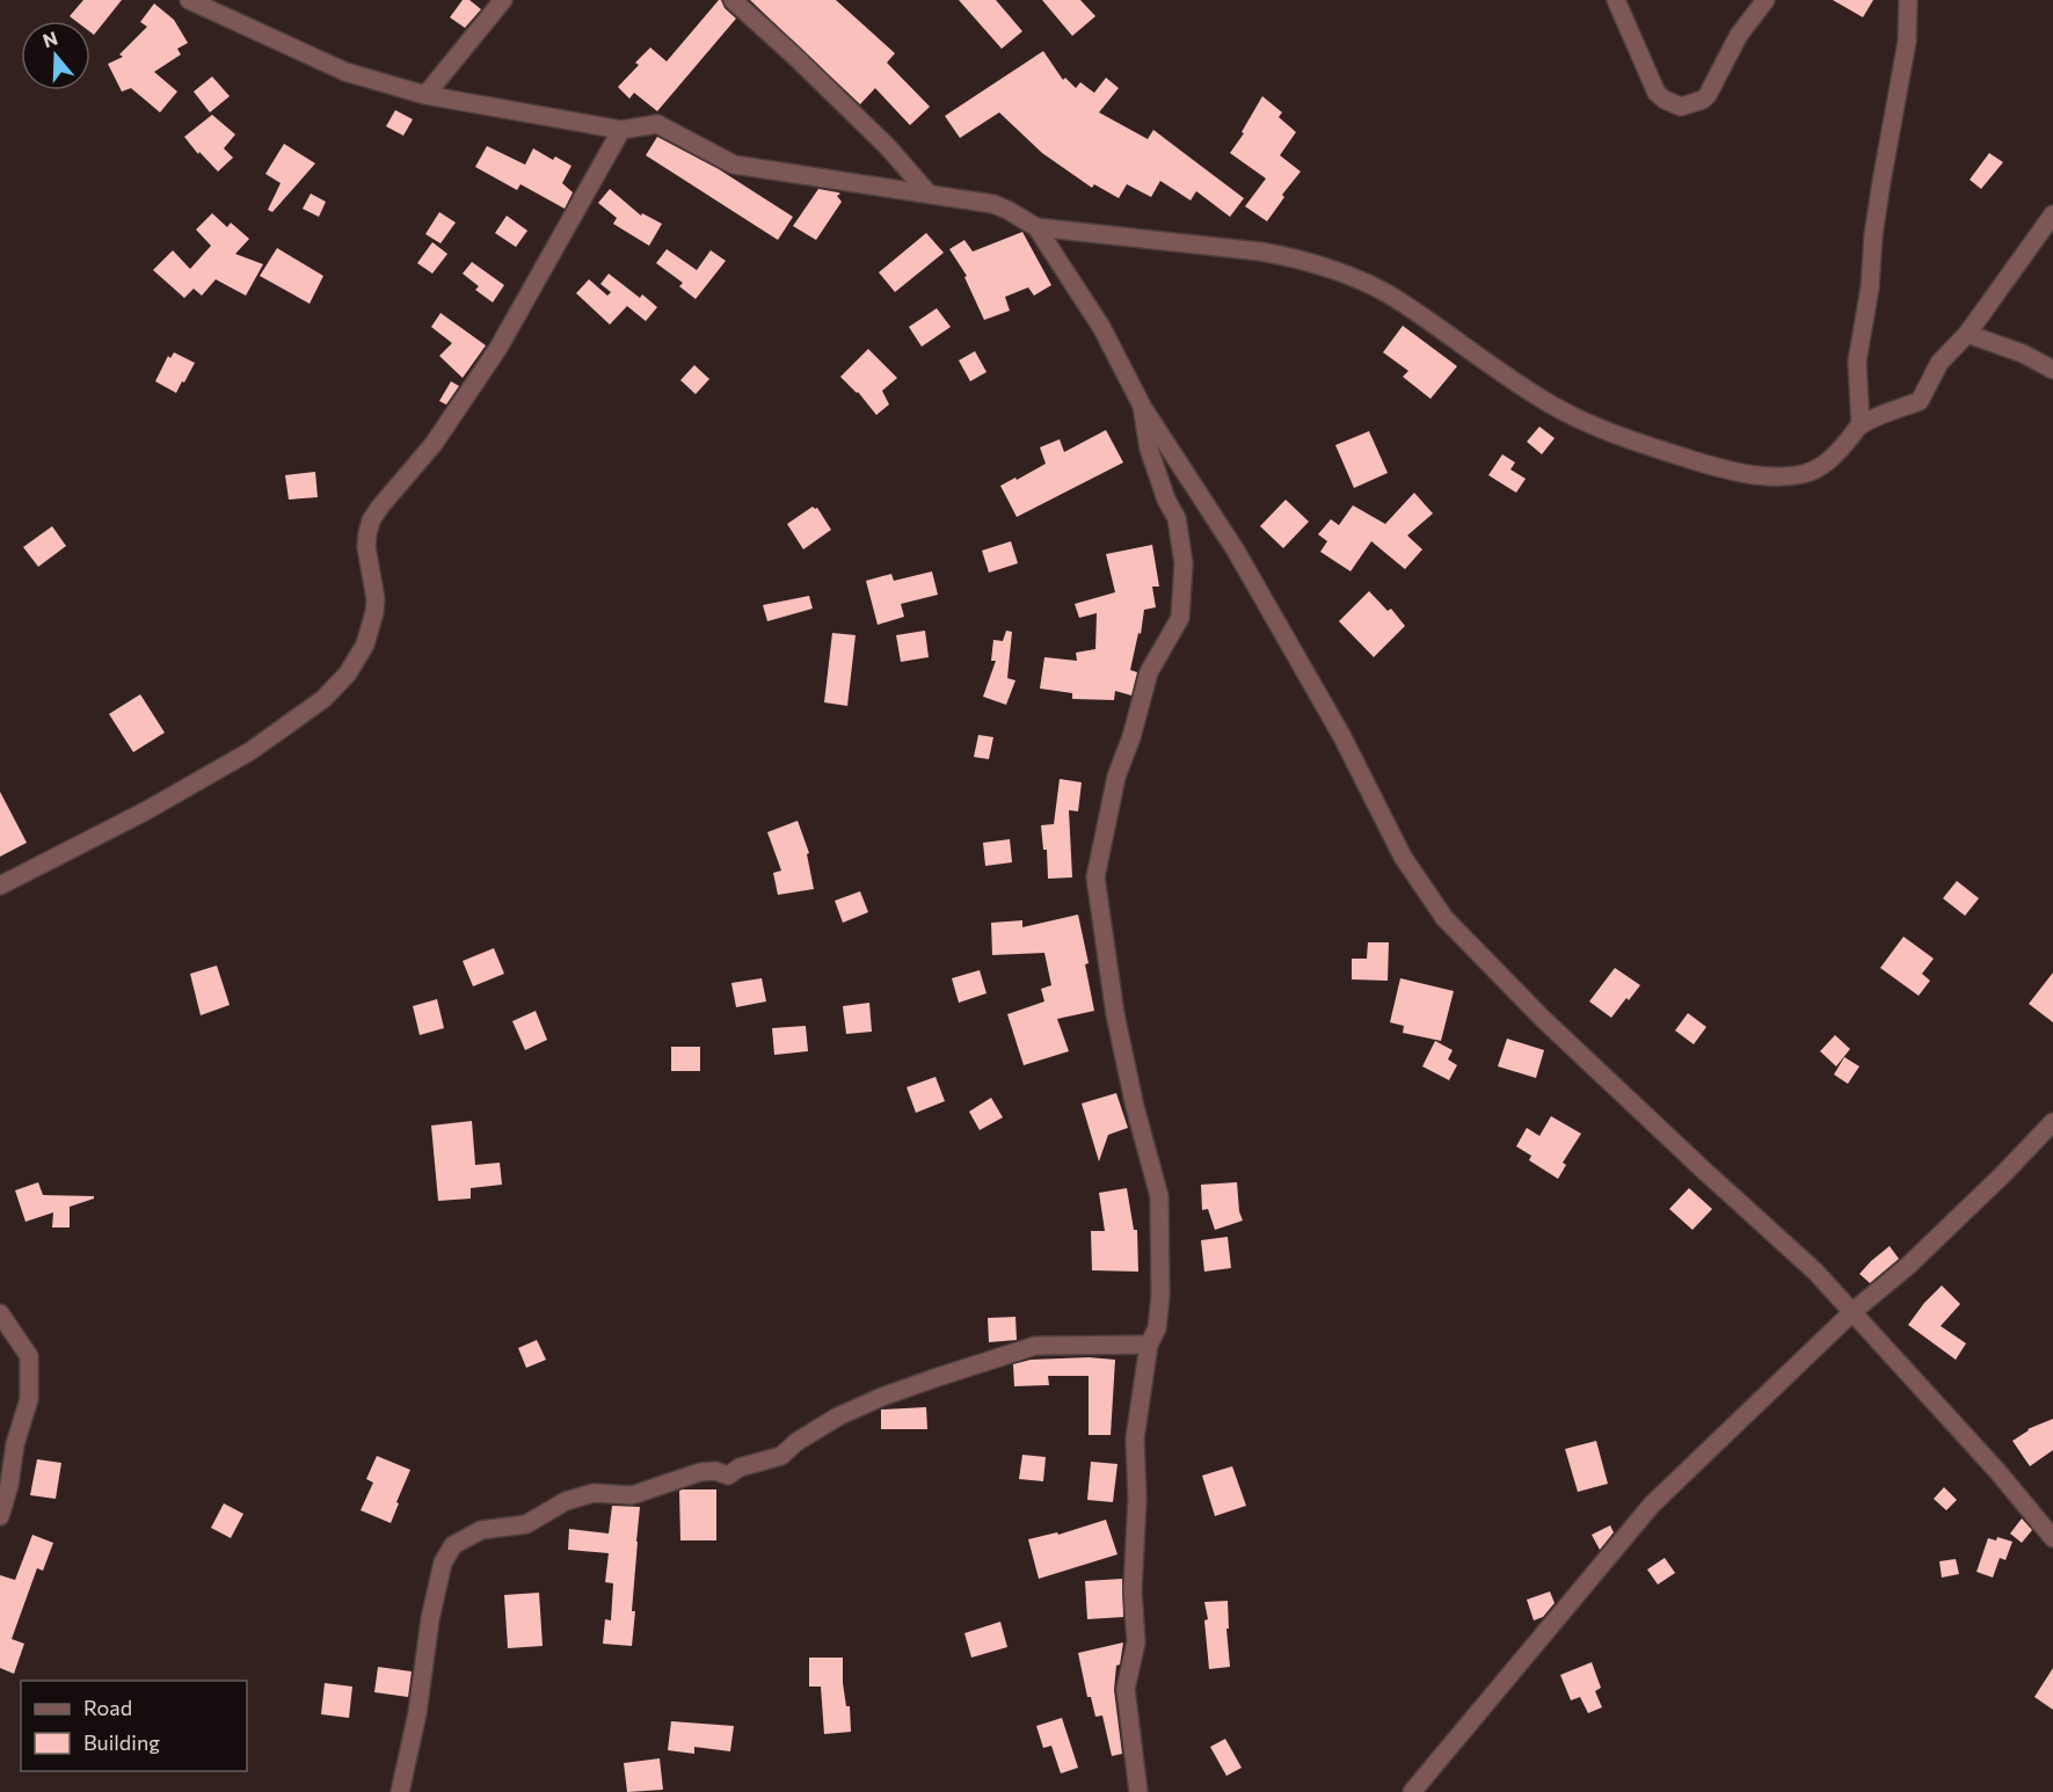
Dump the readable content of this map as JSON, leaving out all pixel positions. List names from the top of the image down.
{
  "legend": ["Road", "Building"],
  "north": "top"
}
